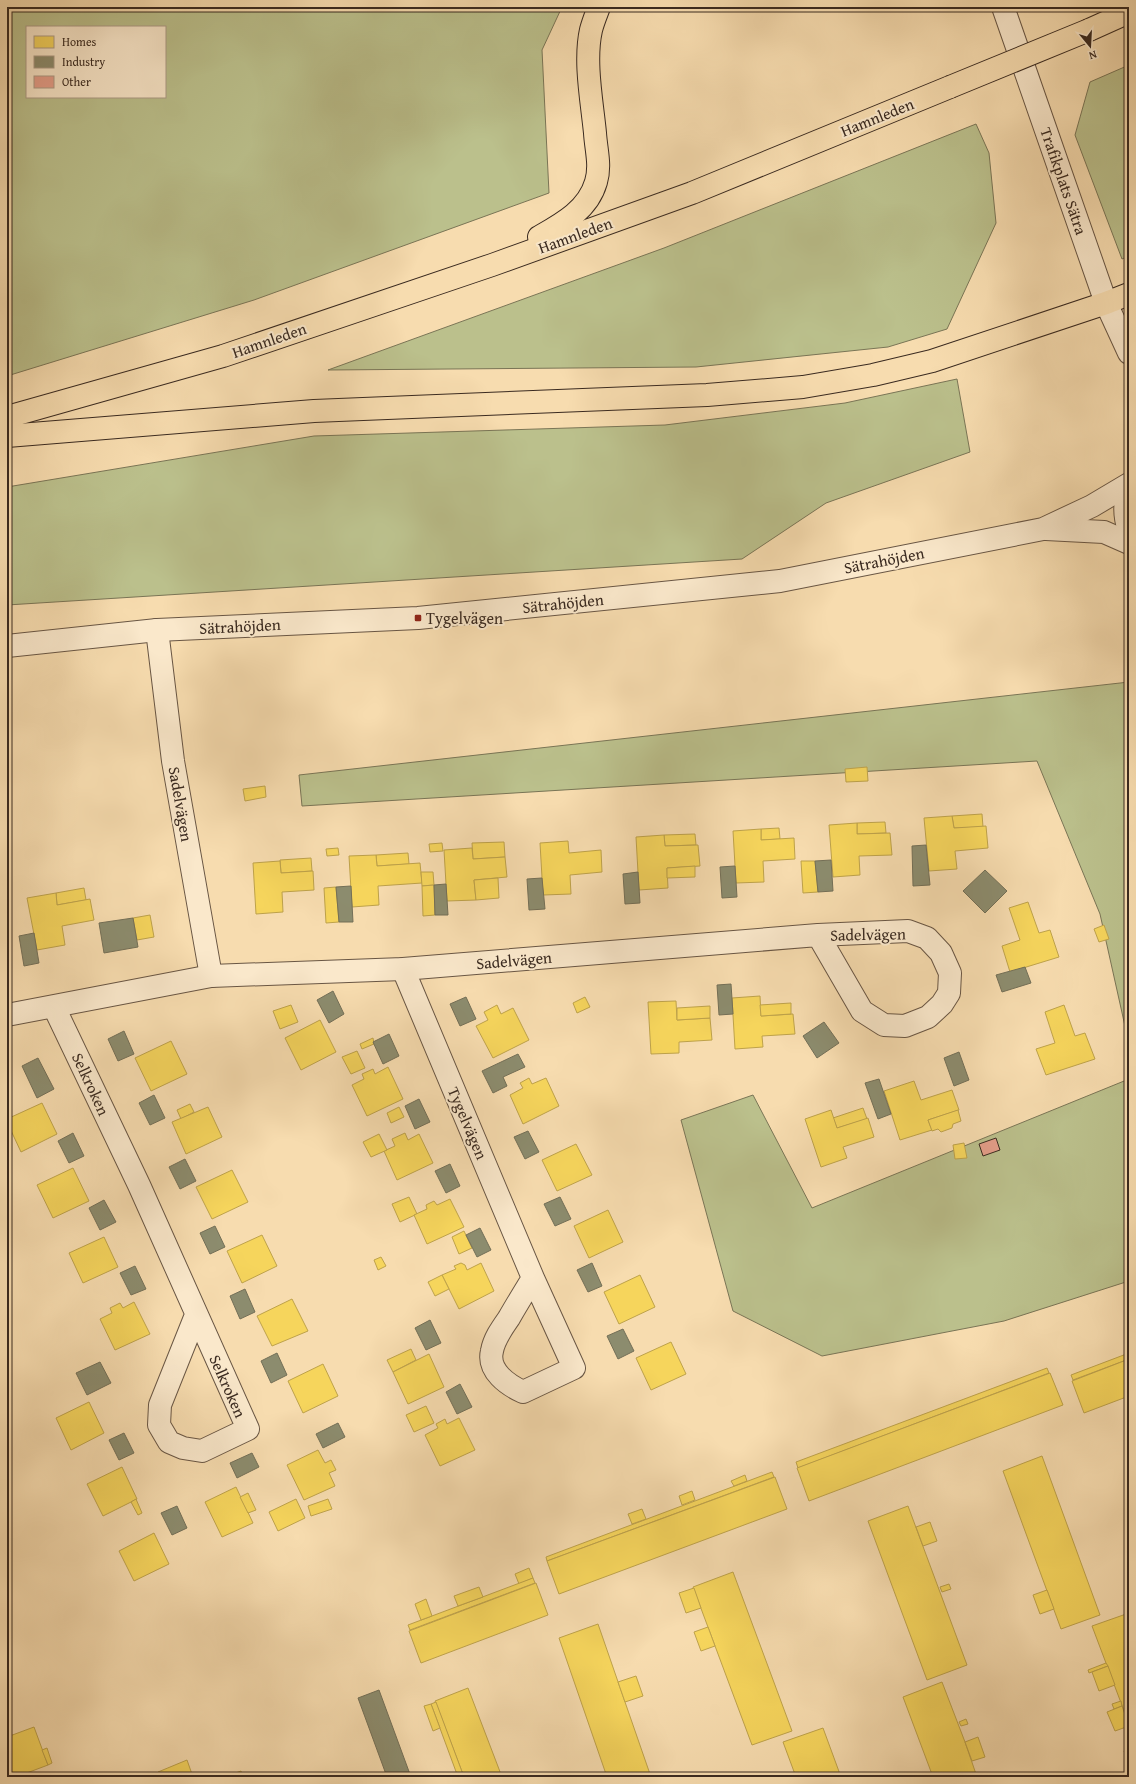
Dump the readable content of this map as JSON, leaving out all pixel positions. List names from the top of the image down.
{
  "streets": {
    "main road": ["Hamnleden"],
    "street": [
      "Trafikplats Sätra",
      "Sätrahöjden",
      "Sadelvägen",
      "Selkroken",
      "Tygelvägen"
    ]
  },
  "crossings": [
    ["Sätrahöjden", "Sadelvägen"],
    ["Sadelvägen", "Selkroken"],
    ["Sadelvägen", "Tygelvägen"]
  ],
  "places": {
    "transit": ["Tygelvägen"]
  },
  "legend": ["Homes", "Industry", "Other"],
  "north": "bottom"
}
